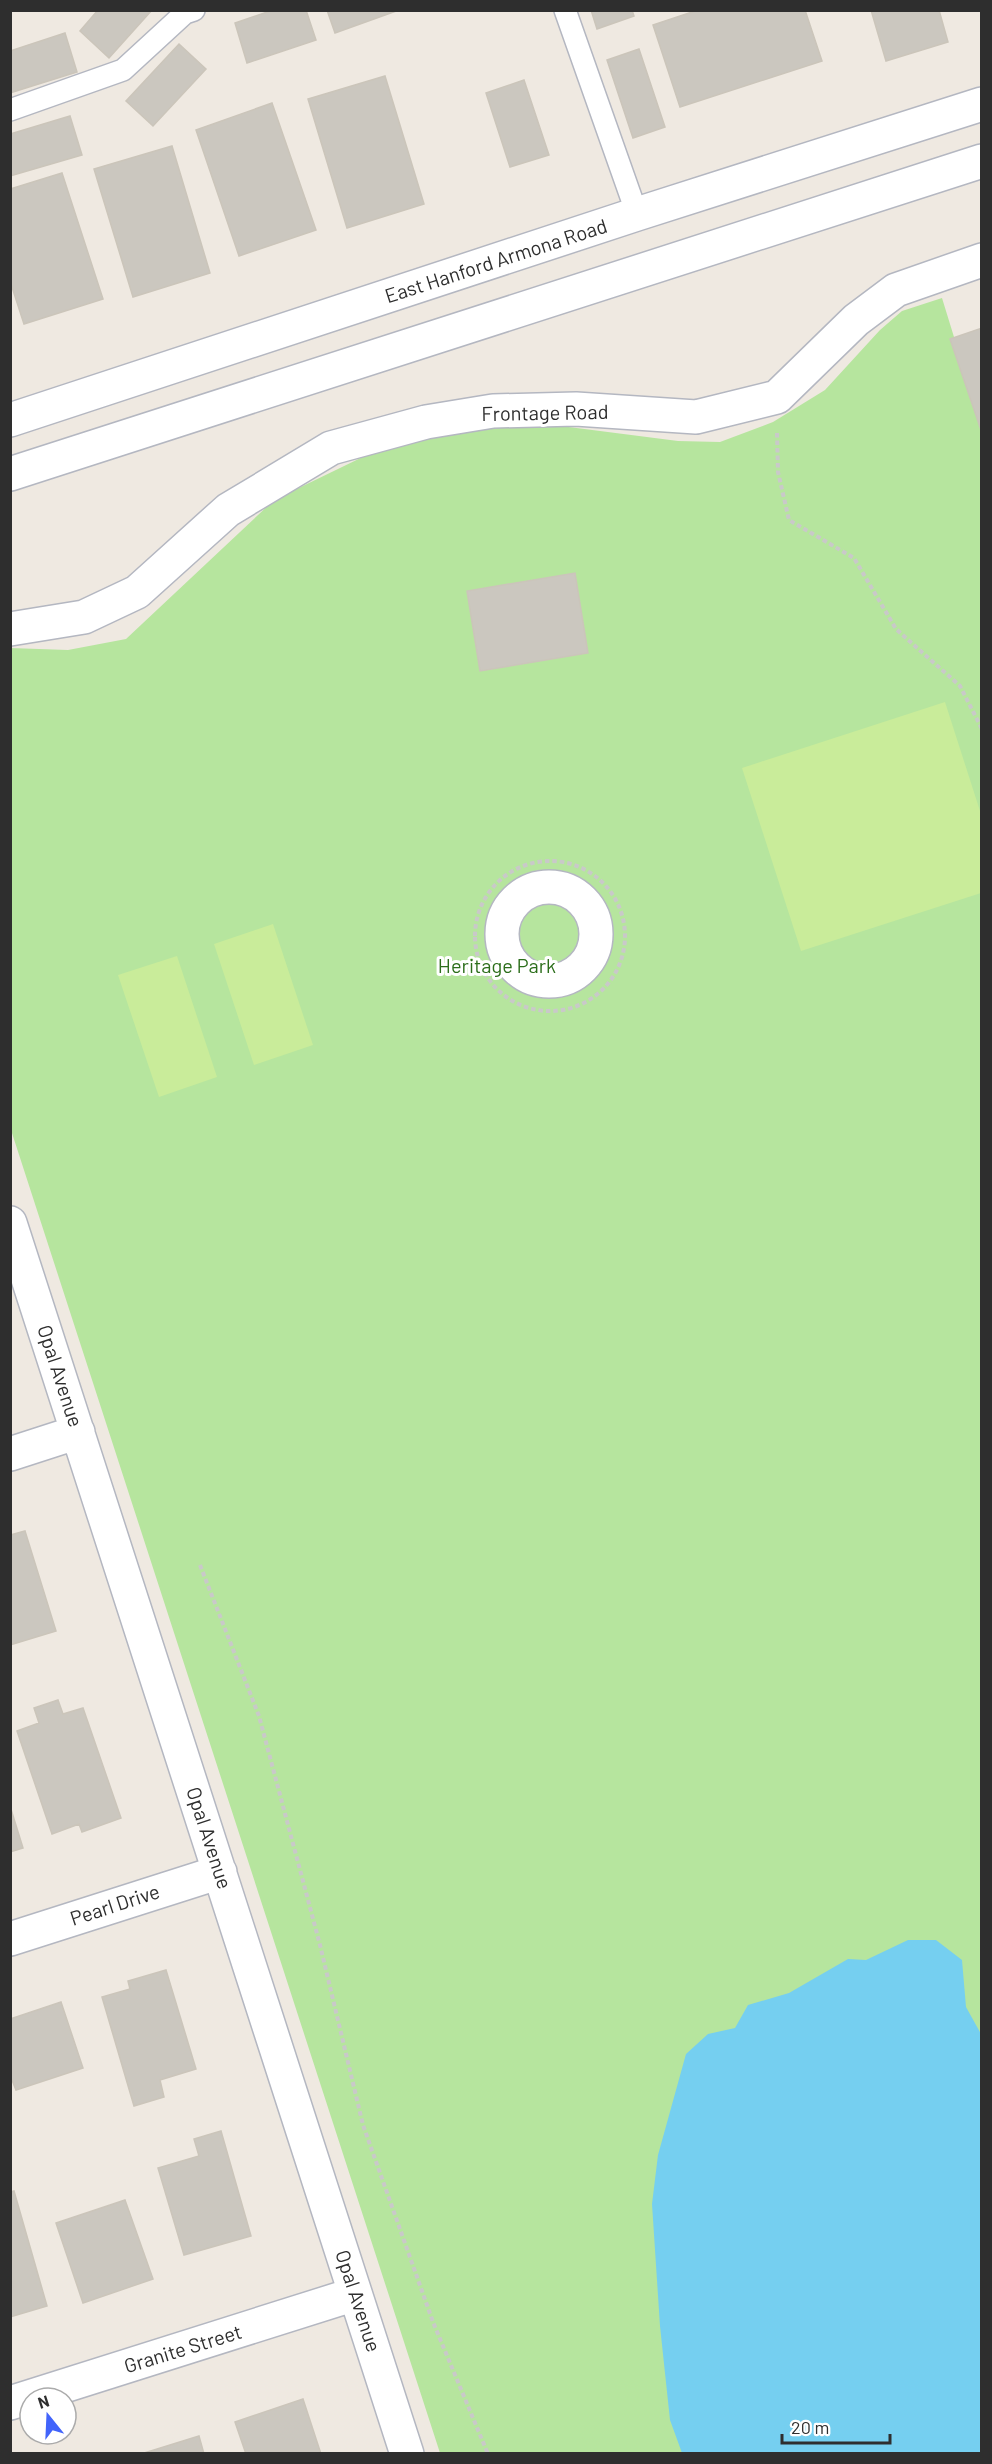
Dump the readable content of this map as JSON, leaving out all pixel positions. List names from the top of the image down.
{
  "streets": {
    "street": [
      "East Hanford Armona Road",
      "Frontage Road",
      "Opal Avenue",
      "Pearl Drive",
      "Granite Street"
    ]
  },
  "crossings": [
    ["Opal Avenue", "Pearl Drive"],
    ["Opal Avenue", "Granite Street"]
  ],
  "parks": ["Heritage Park"],
  "scale_bar": "20 m",
  "north": "top"
}
